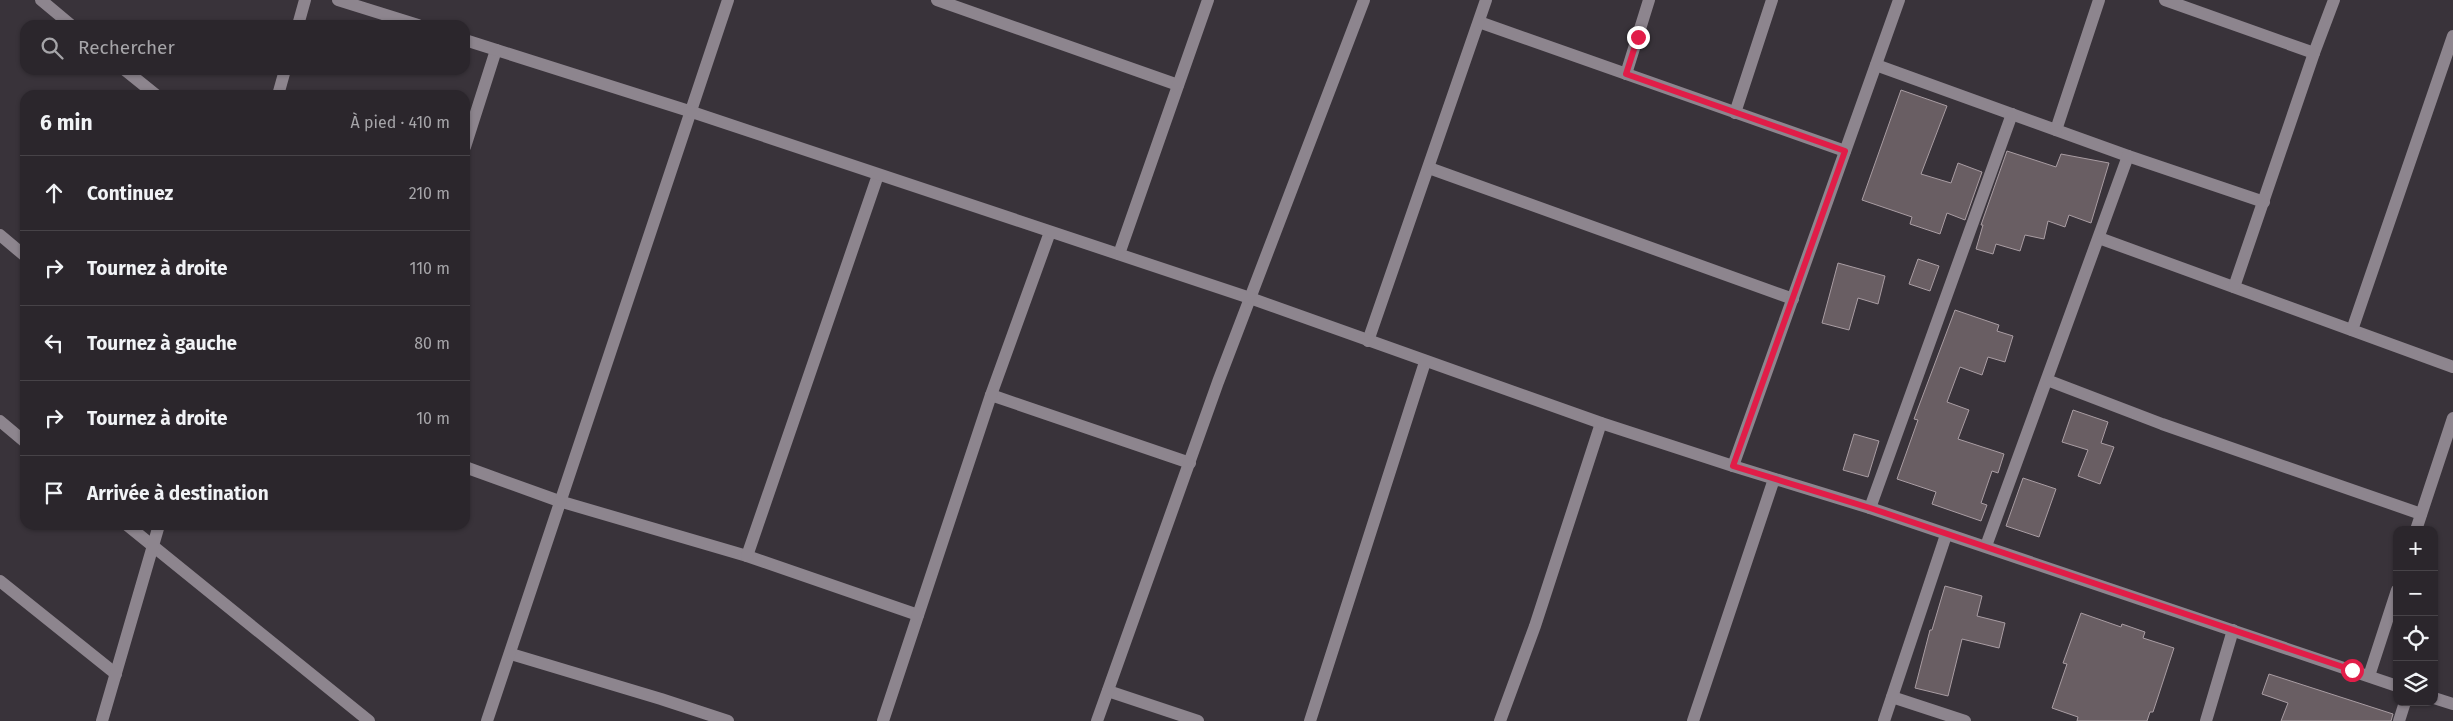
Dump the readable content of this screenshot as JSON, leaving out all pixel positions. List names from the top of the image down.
{
  "page": {
    "search": "Rechercher",
    "heading": ["6 min", "À pied · 410 m"],
    "list": [
      ["Continuez", "210 m"],
      ["Tournez à droite", "110 m"],
      ["Tournez à gauche", "80 m"],
      ["Tournez à droite", "10 m"],
      "Arrivée à destination"
    ],
    "map_buttons": ["+", "−"]
  }
}
